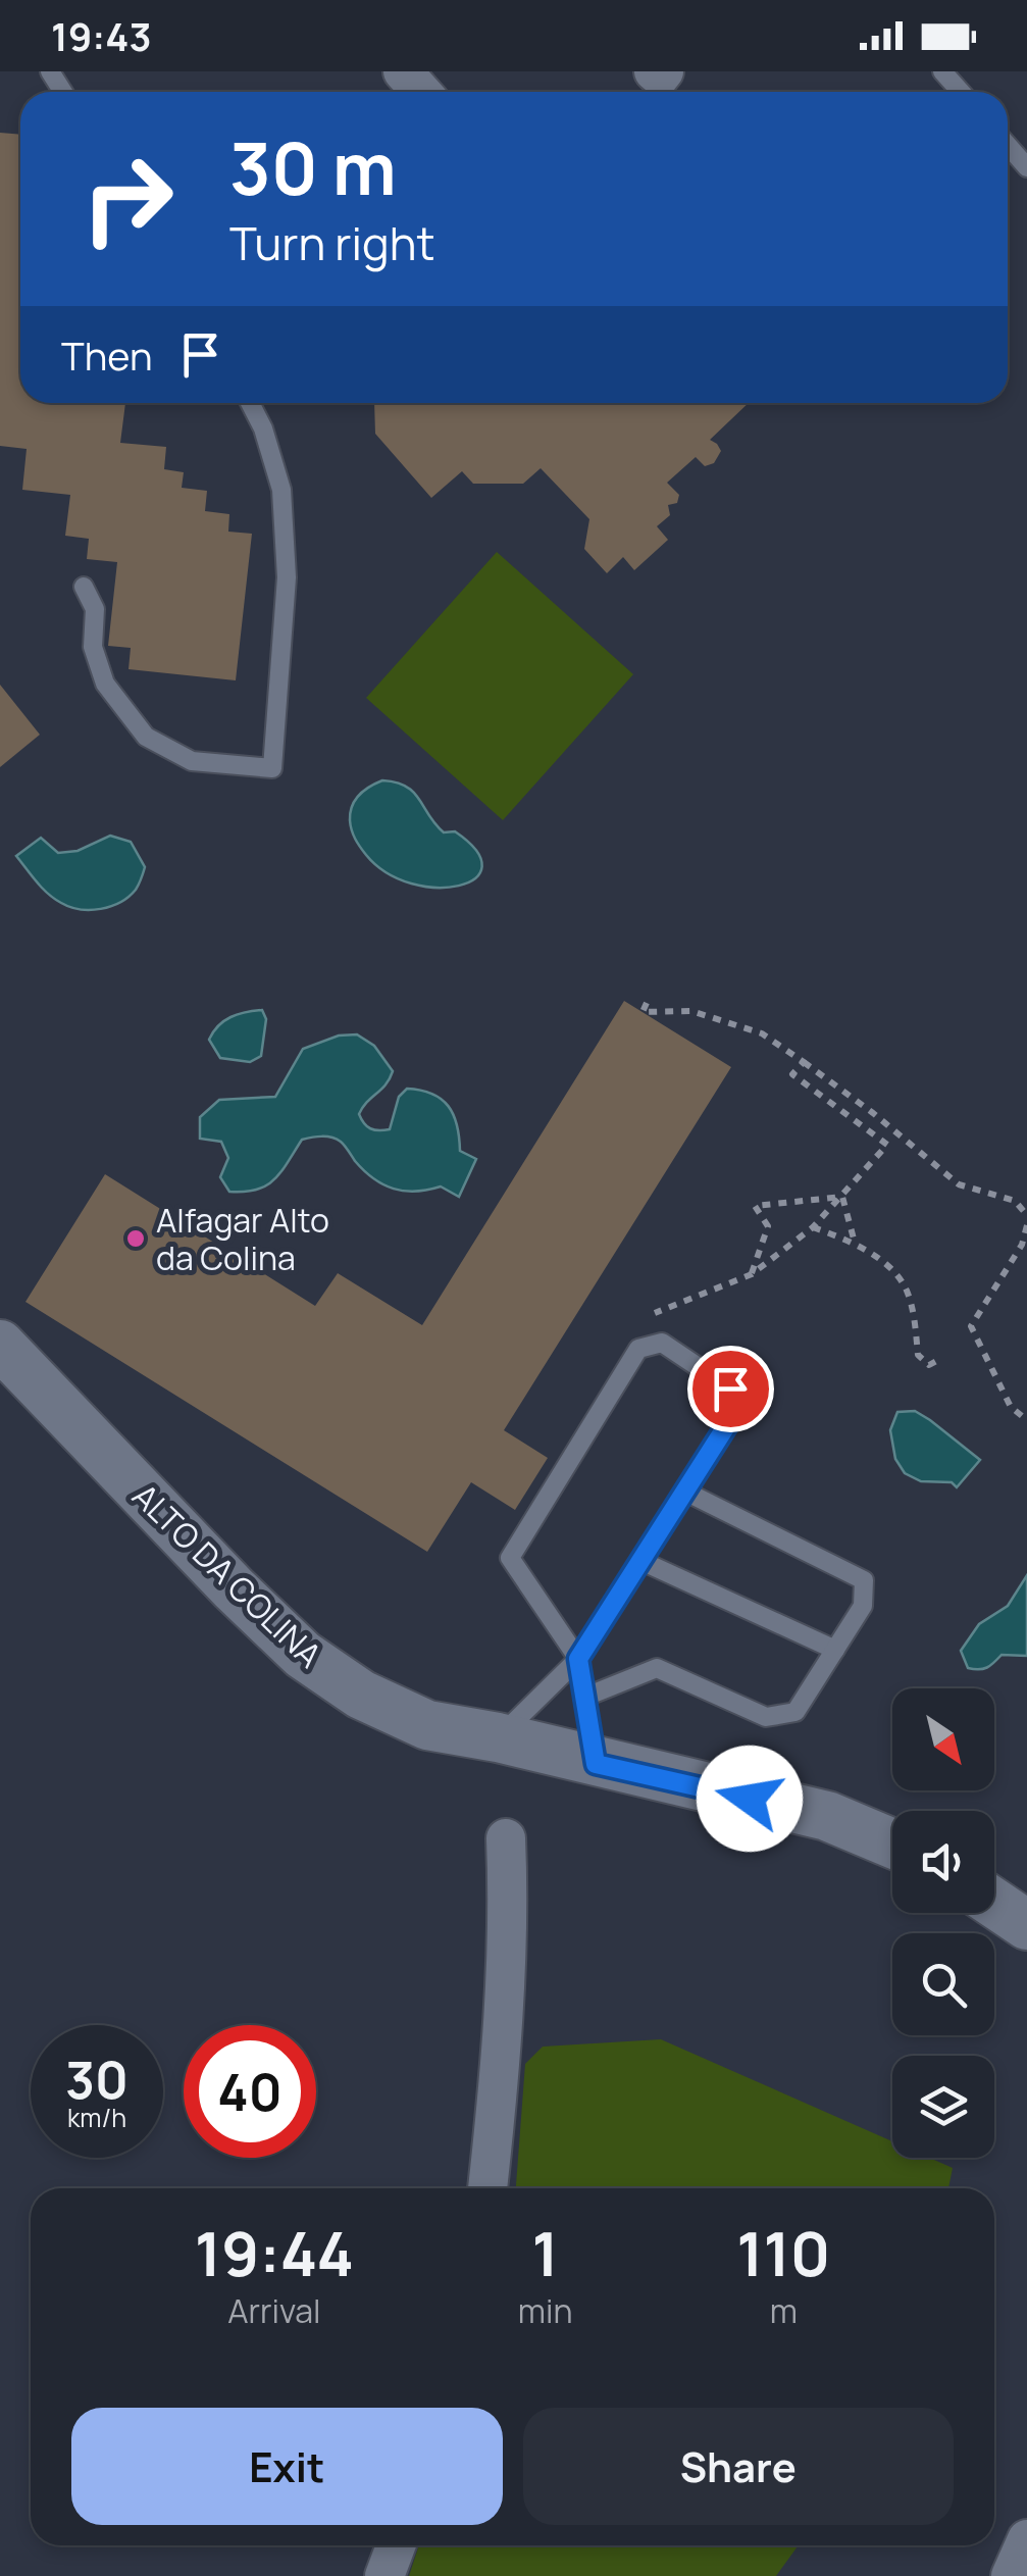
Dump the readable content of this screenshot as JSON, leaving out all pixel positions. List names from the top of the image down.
{
  "streets": {
    "street": ["ALTO DA COLINA"]
  },
  "places": ["Alfagar Alto da Colina"],
  "north": "bottom right",
  "page": {
    "status": "19:43",
    "turn": ["30 m", "Turn right"],
    "then": "Then",
    "speed": "30 km/h",
    "limit": "40",
    "eta": [
      "19:44",
      "Arrival",
      "1",
      "min",
      "110",
      "m"
    ],
    "buttons": ["Exit", "Share"]
  }
}
